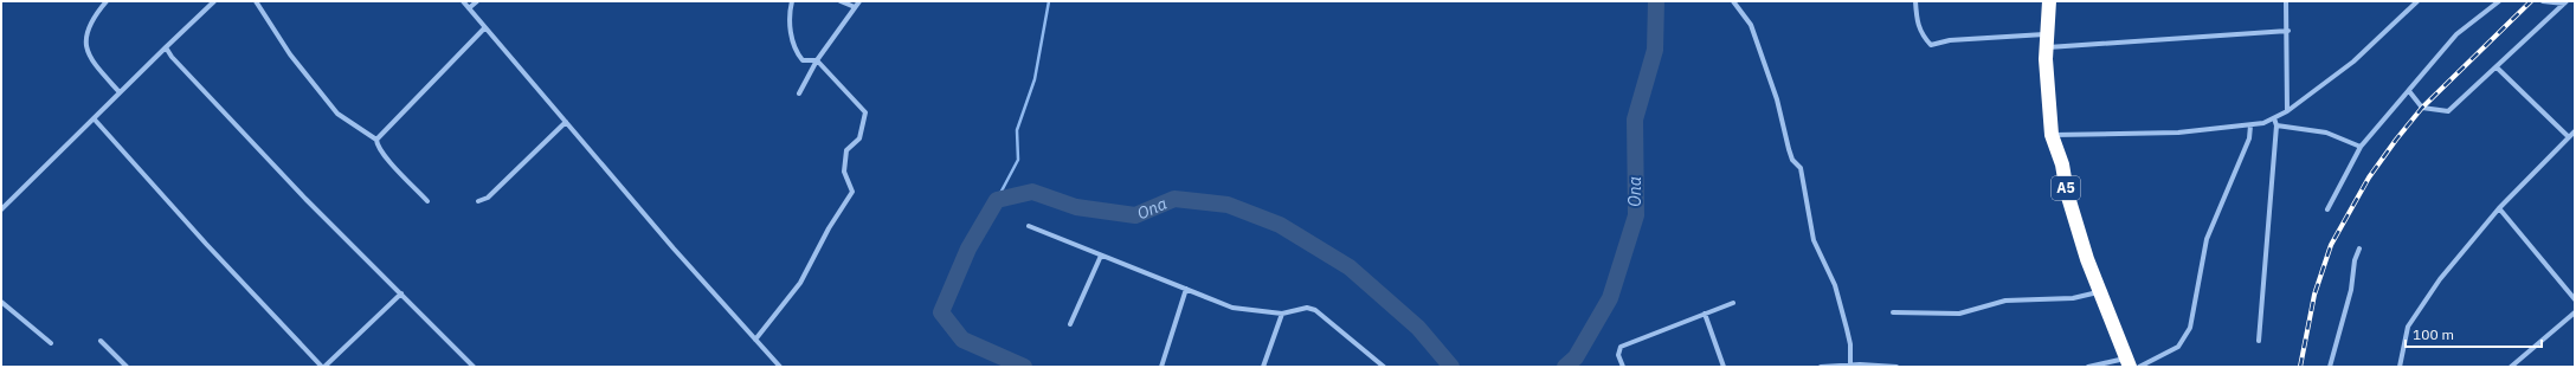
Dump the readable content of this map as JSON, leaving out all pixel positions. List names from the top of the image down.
{
  "streets": {
    "highway": ["A5"]
  },
  "water": ["Ona"],
  "scale_bar": "100 m"
}
